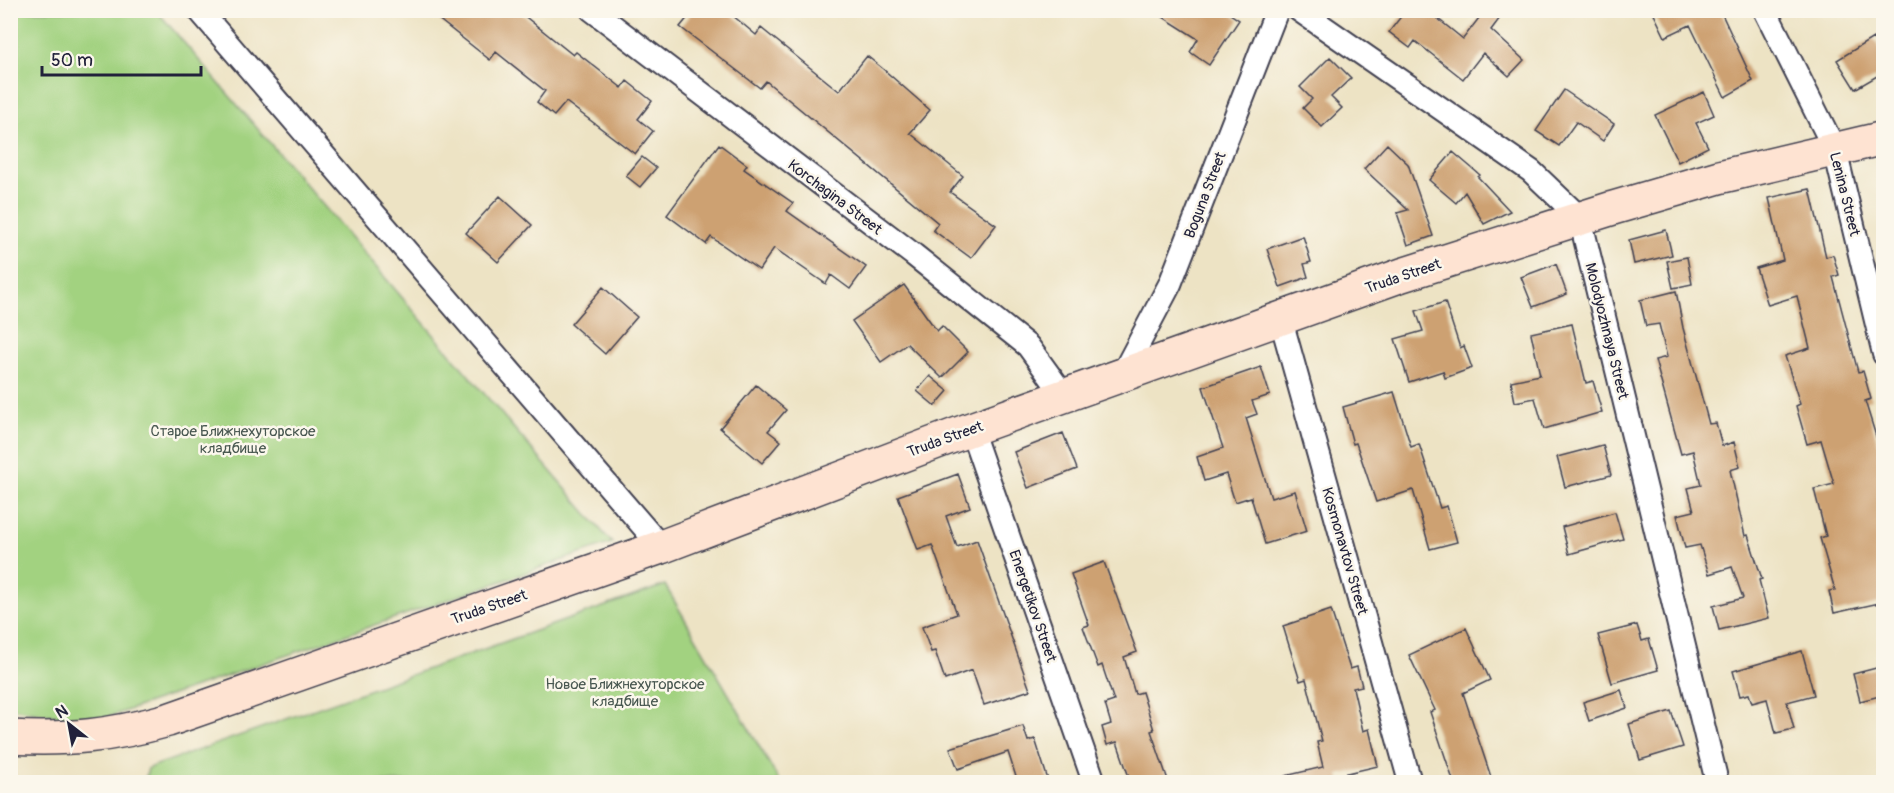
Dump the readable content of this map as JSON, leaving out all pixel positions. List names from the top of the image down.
{
  "streets": {
    "street": [
      "Lenina Street",
      "Boguna Street",
      "Korchagina Street",
      "Truda Street",
      "Molodyozhnaya Street",
      "Kosmonavtov Street",
      "Energetikov Street"
    ]
  },
  "crossings": [
    ["Lenina Street", "Truda Street"],
    ["Boguna Street", "Truda Street"],
    ["Korchagina Street", "Truda Street"],
    ["Truda Street", "Molodyozhnaya Street"],
    ["Truda Street", "Kosmonavtov Street"],
    ["Truda Street", "Energetikov Street"]
  ],
  "parks": ["Старое Ближнехуторское кладбище", "Новое Ближнехуторское кладбище"],
  "scale_bar": "50 m",
  "north": "top left"
}
